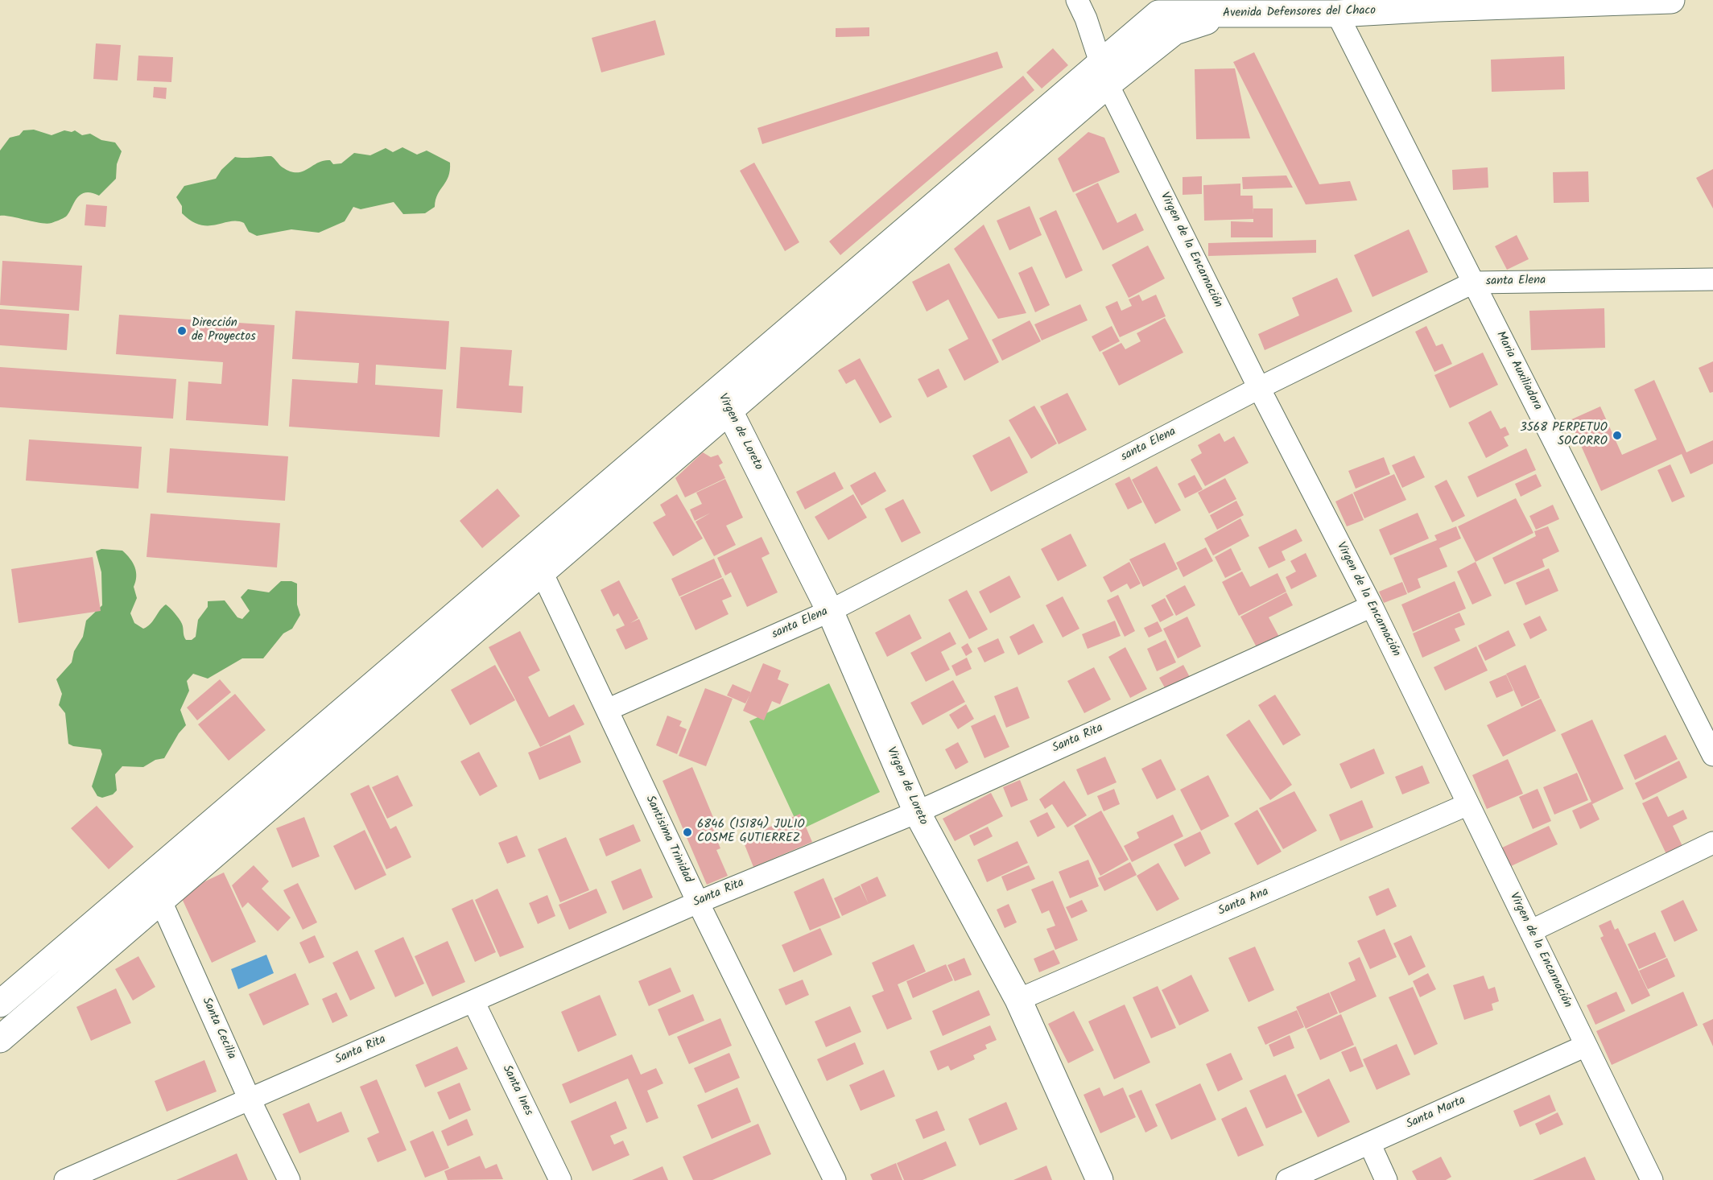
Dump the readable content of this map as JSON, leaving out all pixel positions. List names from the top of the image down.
{
  "streets": {
    "main road": ["Avenida Defensores del Chaco", "Virgen de Loreto"],
    "street": [
      "Virgen de la Encarnación",
      "santa Elena",
      "Maria Auxiliadora",
      "Santa Rita",
      "Santisima Trinidad",
      "Santa Ana",
      "Santa Cecilia",
      "Santa Ines",
      "Santa Marta"
    ]
  },
  "crossings": [
    ["Avenida Defensores del Chaco", "Virgen de la Encarnación"],
    ["Avenida Defensores del Chaco", "Maria Auxiliadora"],
    ["Virgen de la Encarnación", "santa Elena"],
    ["Virgen de la Encarnación", "Santa Rita"],
    ["Virgen de la Encarnación", "Santa Ana"],
    ["Virgen de la Encarnación", "Santa Marta"],
    ["santa Elena", "Maria Auxiliadora"],
    ["santa Elena", "Virgen de Loreto"],
    ["santa Elena", "Santisima Trinidad"],
    ["Virgen de Loreto", "Santa Rita"],
    ["Virgen de Loreto", "Santa Ana"],
    ["Santa Rita", "Santisima Trinidad"],
    ["Santa Rita", "Santa Cecilia"],
    ["Santa Rita", "Santa Ines"]
  ],
  "places": ["Dirección de Proyectos", "3568 PERPETUO SOCORRO", "6846 (15184) JULIO COSME GUTIERREZ"]
}
